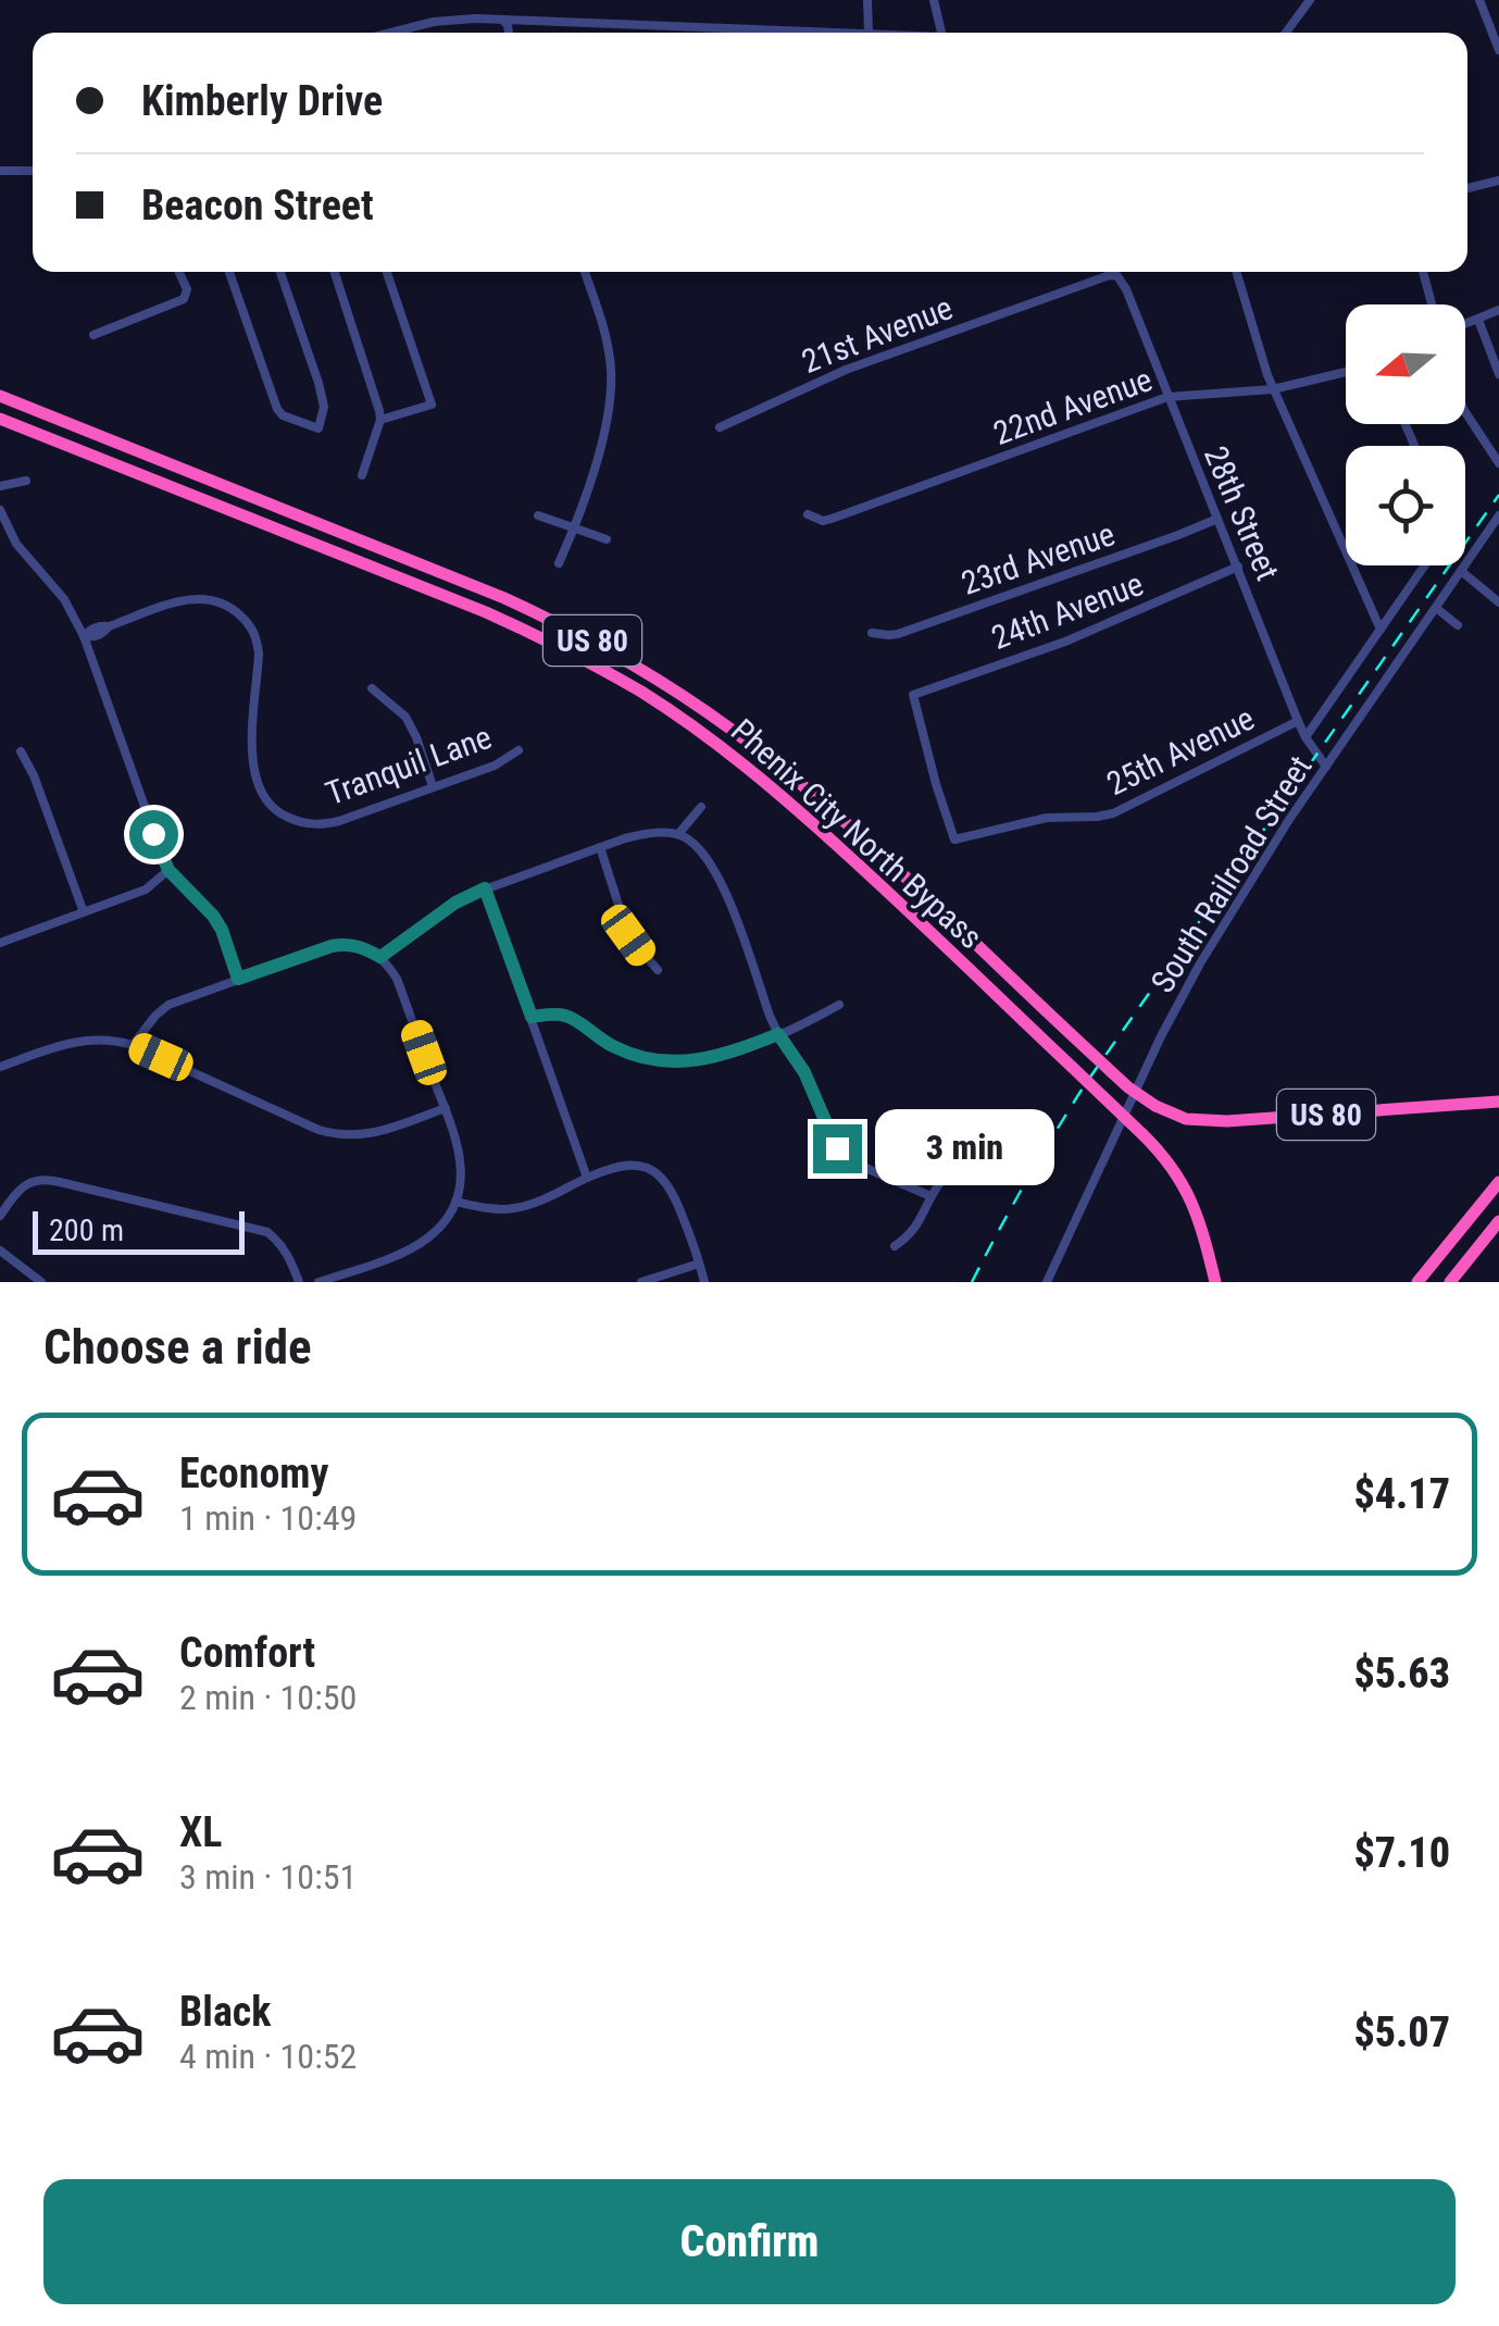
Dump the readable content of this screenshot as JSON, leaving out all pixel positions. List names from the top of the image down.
{
  "streets": {
    "highway": ["US 80", "Phenix City North Bypass"],
    "street": [
      "21st Avenue",
      "22nd Avenue",
      "28th Street",
      "23rd Avenue",
      "24th Avenue",
      "25th Avenue",
      "Tranquil Lane",
      "South Railroad Street"
    ]
  },
  "crossings": [
    ["21st Avenue", "28th Street"],
    ["22nd Avenue", "28th Street"],
    ["28th Street", "23rd Avenue"],
    ["28th Street", "24th Avenue"],
    ["28th Street", "25th Avenue"],
    ["28th Street", "South Railroad Street"],
    ["24th Avenue", "25th Avenue"]
  ],
  "scale_bar": "200 m",
  "north": "left",
  "page": {
    "banner": ["Kimberly Drive", "Beacon Street"],
    "bubble": "3 min",
    "scale": "200 m",
    "heading": "Choose a ride",
    "list": [
      {
        "name": "Economy",
        "note": "1 min · 10:49",
        "value": "$4.17"
      },
      {
        "name": "Comfort",
        "note": "2 min · 10:50",
        "value": "$5.63"
      },
      {
        "name": "XL",
        "note": "3 min · 10:51",
        "value": "$7.10"
      },
      {
        "name": "Black",
        "note": "4 min · 10:52",
        "value": "$5.07"
      }
    ],
    "buttons": "Confirm"
  }
}
